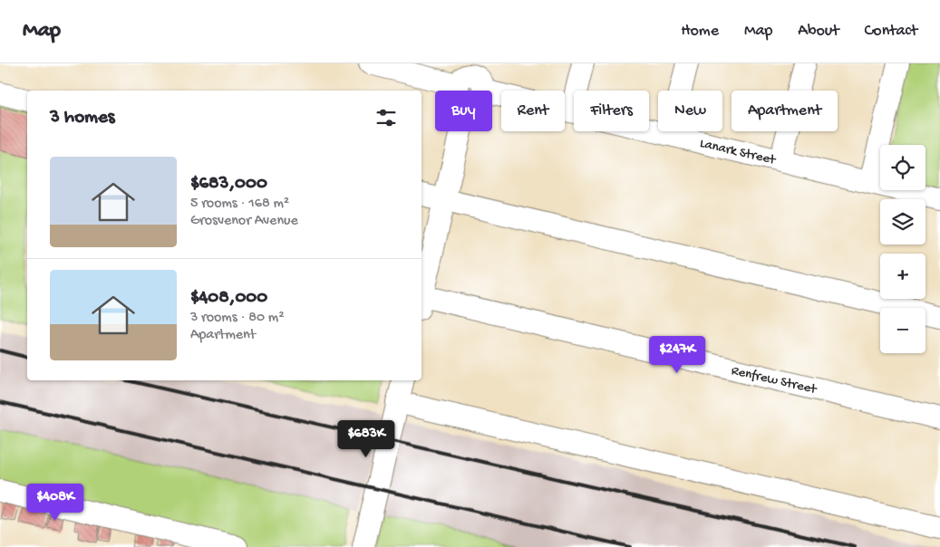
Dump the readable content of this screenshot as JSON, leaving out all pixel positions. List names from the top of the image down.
{
  "streets": {
    "street": ["Lanark Street", "Renfrew Street"]
  },
  "page": {
    "header": "Map",
    "nav": [
      "Home",
      "Map",
      "About",
      "Contact"
    ],
    "chip": [
      "Buy",
      "Rent",
      "Filters",
      "New",
      "Apartment"
    ],
    "heading": "3 homes",
    "map_buttons": ["+", "−"],
    "list": [
      {
        "name": "$683,000",
        "note": "5 rooms · 168 m² · Grosvenor Avenue"
      },
      {
        "name": "$408,000",
        "note": "3 rooms · 80 m² · Apartment"
      }
    ],
    "price": ["$247K", "$683K", "$408K"]
  }
}
